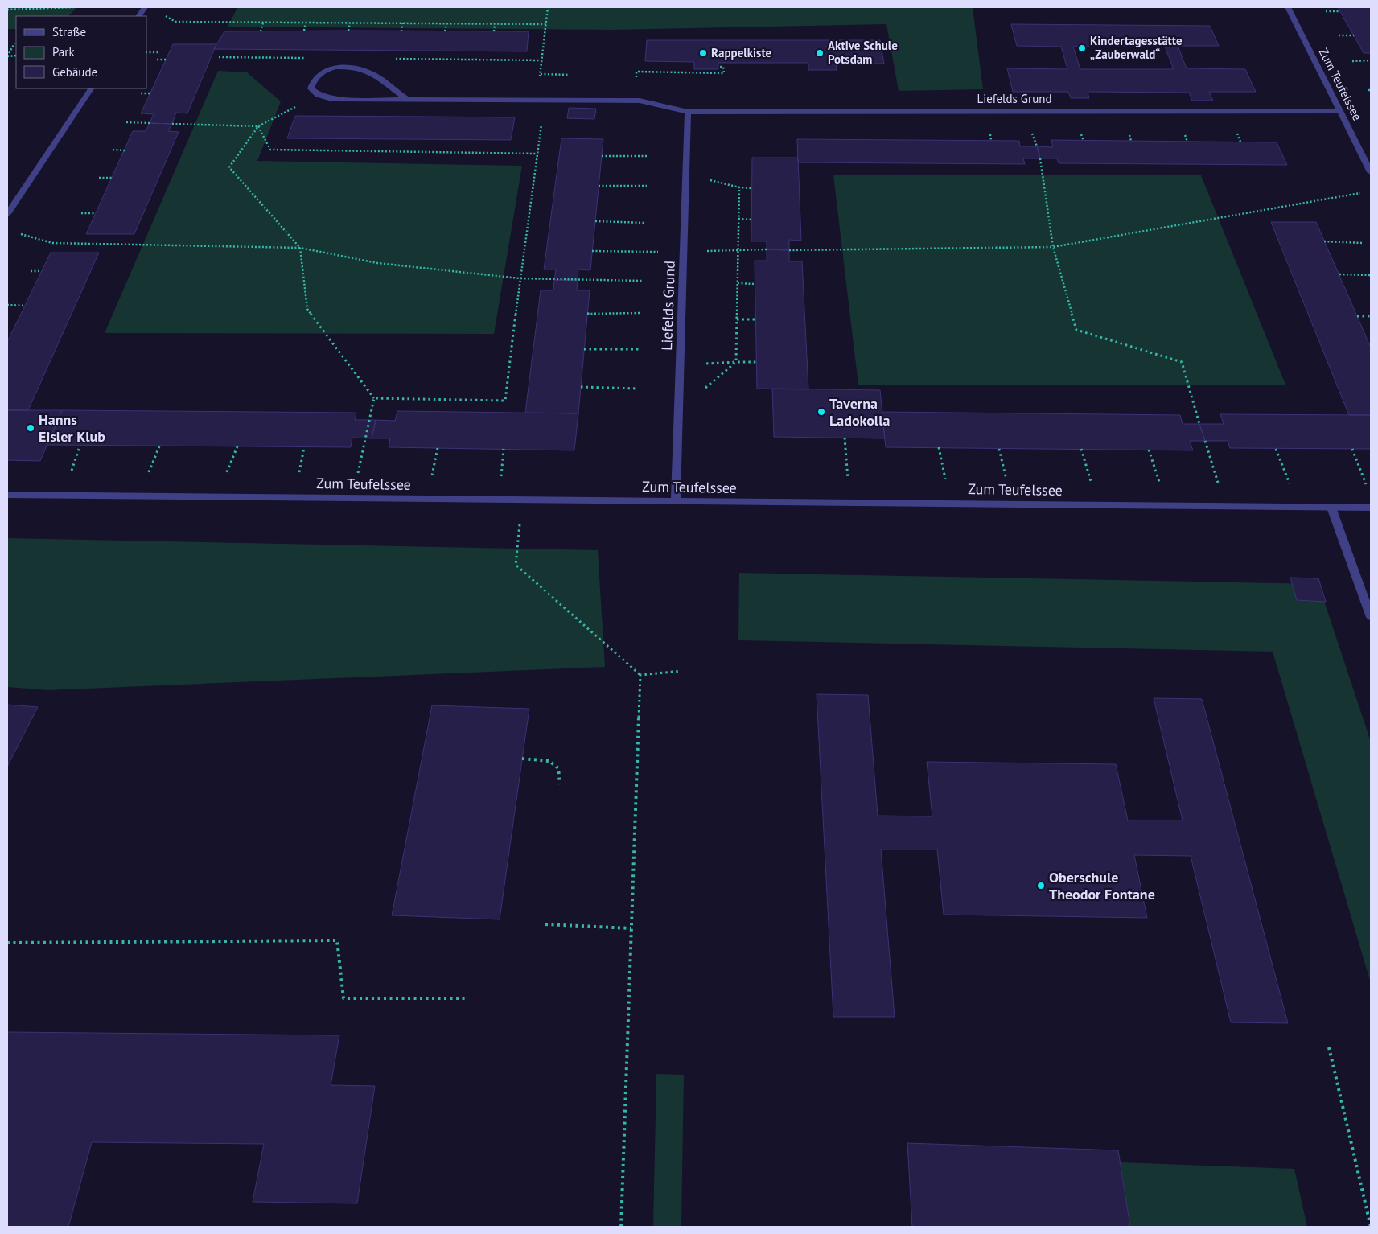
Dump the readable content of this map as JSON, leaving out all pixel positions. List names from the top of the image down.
{
  "streets": {
    "street": ["Zum Teufelssee", "Liefelds Grund"]
  },
  "crossings": [
    ["Zum Teufelssee", "Liefelds Grund"]
  ],
  "places": [
    "Kindertagesstätte „Zauberwald“",
    "Rappelkiste",
    "Aktive Schule Potsdam",
    "Taverna Ladokolla",
    "Hanns Eisler Klub",
    "Oberschule Theodor Fontane"
  ],
  "legend": ["Straße", "Park", "Gebäude"]
}
